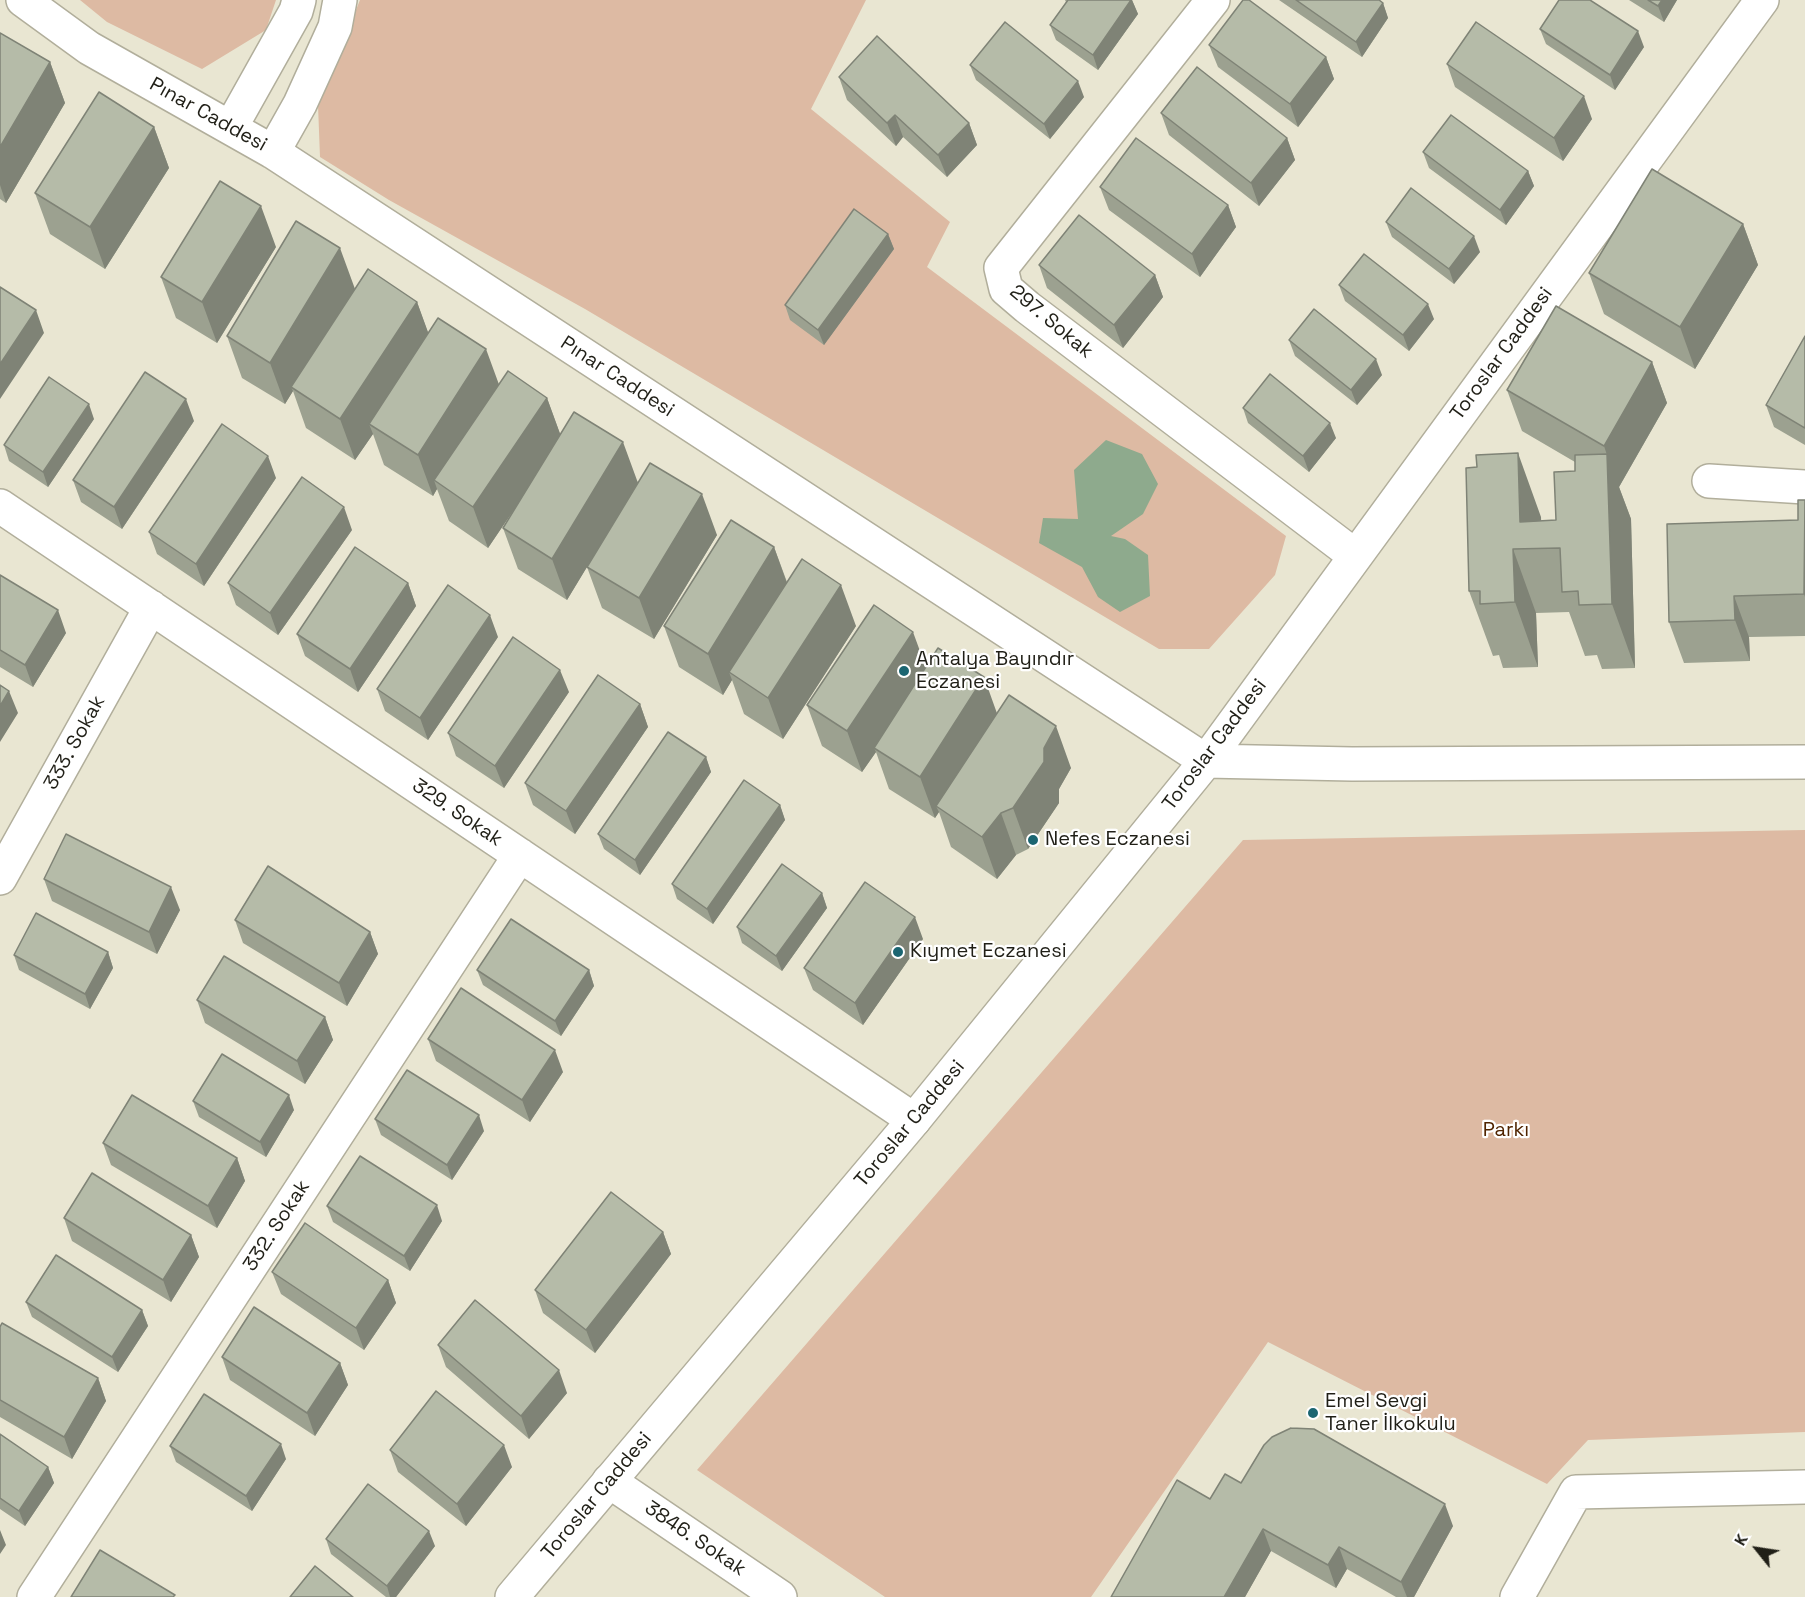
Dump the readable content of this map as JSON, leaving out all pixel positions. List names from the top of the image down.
{
  "streets": {
    "street": [
      "Pınar Caddesi",
      "297. Sokak",
      "Toroslar Caddesi",
      "333. Sokak",
      "329. Sokak",
      "332. Sokak",
      "3846. Sokak"
    ]
  },
  "crossings": [
    ["Pınar Caddesi", "Toroslar Caddesi"],
    ["297. Sokak", "Toroslar Caddesi"],
    ["Toroslar Caddesi", "329. Sokak"],
    ["Toroslar Caddesi", "3846. Sokak"],
    ["333. Sokak", "329. Sokak"],
    ["329. Sokak", "332. Sokak"]
  ],
  "parks": ["Parkı"],
  "places": [
    "Antalya Bayındır Eczanesi",
    "Nefes Eczanesi",
    "Kıymet Eczanesi",
    "Emel Sevgi Taner İlkokulu"
  ],
  "north": "top left"
}
